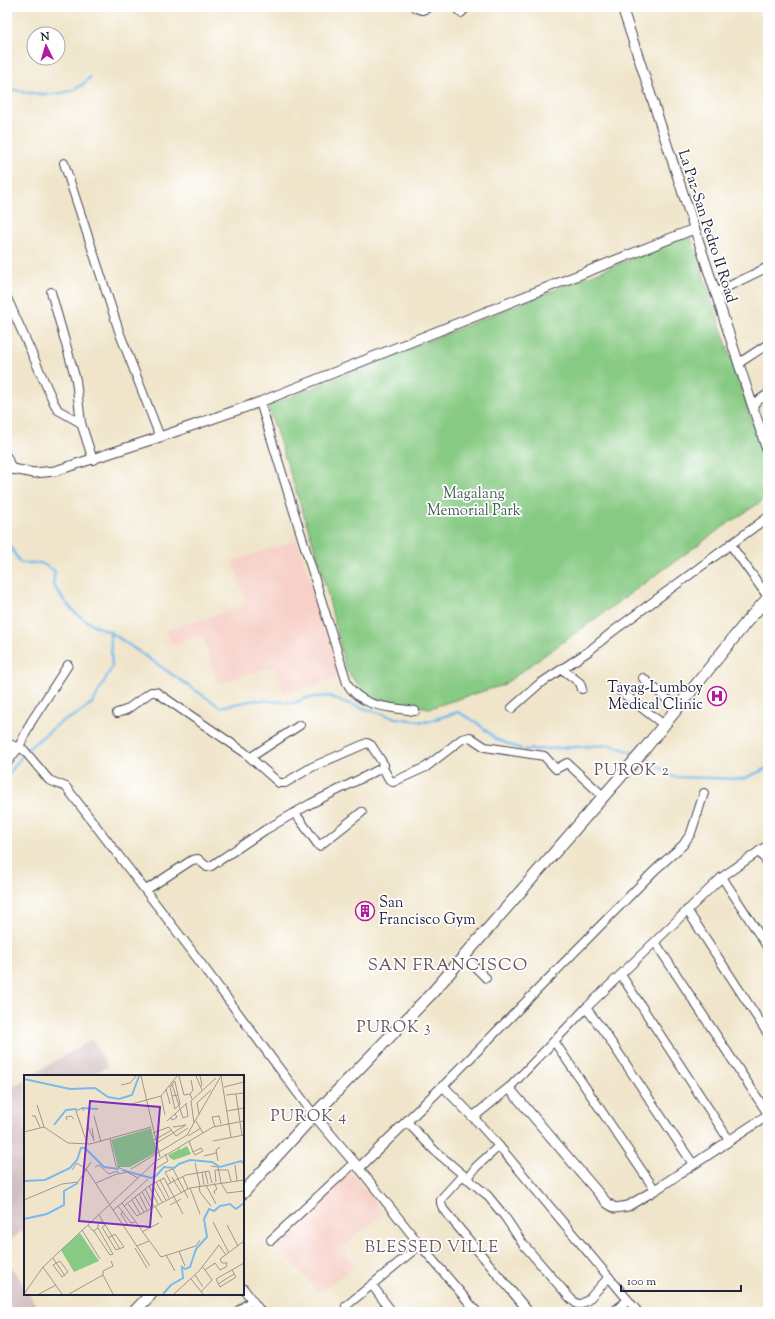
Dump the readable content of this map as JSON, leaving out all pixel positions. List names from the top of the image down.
{
  "streets": {
    "street": ["La Paz-San Pedro II Road"]
  },
  "districts": [
    "PUROK 2",
    "SAN FRANCISCO",
    "PUROK 3",
    "PUROK 4",
    "BLESSED VILLE"
  ],
  "parks": ["Magalang Memorial Park"],
  "places": {
    "hospital": ["Tayag-Lumboy Medical Clinic"],
    "building": ["San Francisco Gym"]
  },
  "scale_bar": "100 m",
  "north": "top"
}
